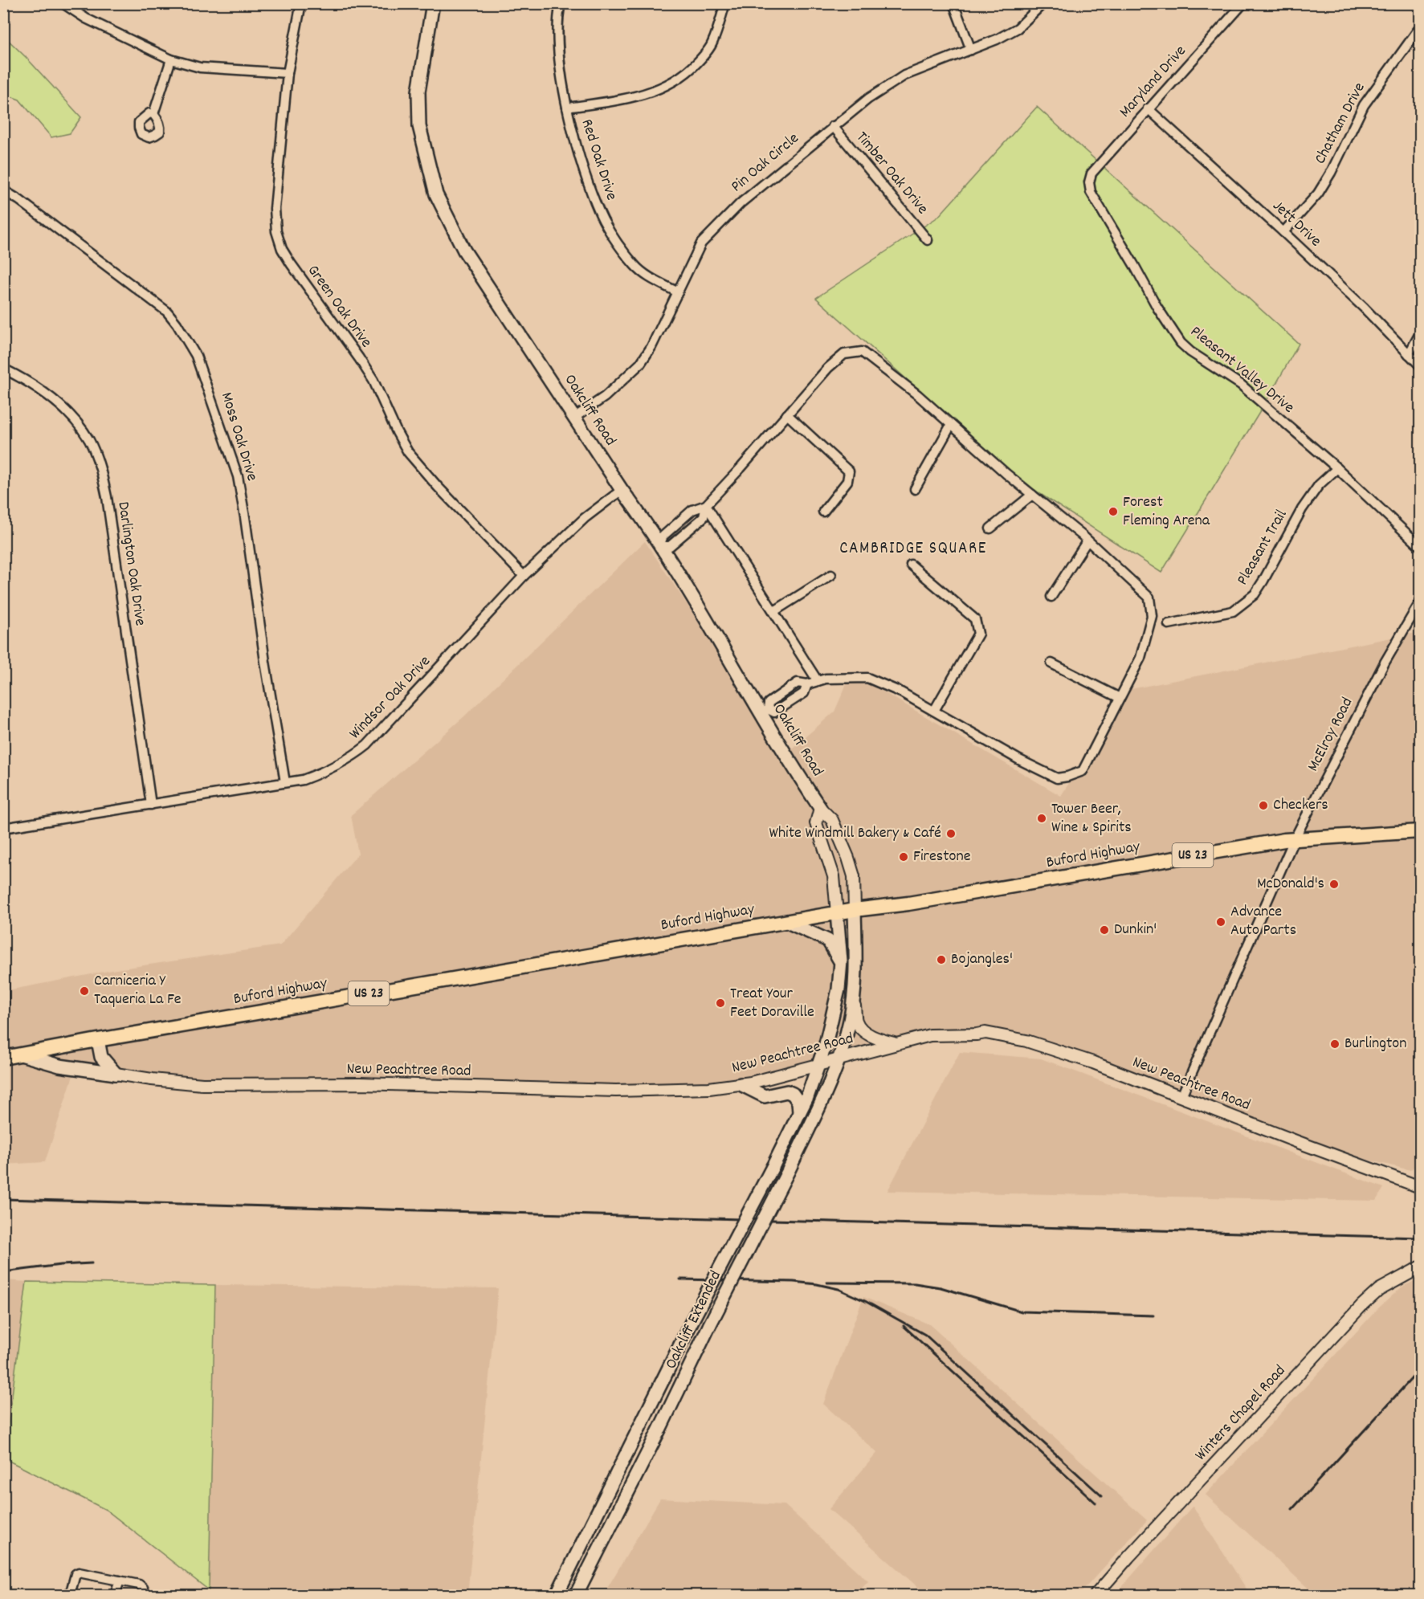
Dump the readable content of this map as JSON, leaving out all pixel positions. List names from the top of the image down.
{
  "streets": {
    "main road": [
      "Oakcliff Road",
      "Buford Highway",
      "US 23",
      "Oakcliff Extended"
    ],
    "street": [
      "Maryland Drive",
      "Chatham Drive",
      "Red Oak Drive",
      "Pin Oak Circle",
      "Timber Oak Drive",
      "Jett Drive",
      "Green Oak Drive",
      "Pleasant Valley Drive",
      "Moss Oak Drive",
      "Pleasant Trail",
      "Darlington Oak Drive",
      "Windsor Oak Drive",
      "McElroy Road",
      "New Peachtree Road",
      "Winters Chapel Road"
    ]
  },
  "crossings": [
    ["Maryland Drive", "Jett Drive"],
    ["Maryland Drive", "Pleasant Valley Drive"],
    ["Chatham Drive", "Jett Drive"],
    ["Red Oak Drive", "Pin Oak Circle"],
    ["Pin Oak Circle", "Timber Oak Drive"],
    ["Pin Oak Circle", "Oakcliff Road"],
    ["Green Oak Drive", "Windsor Oak Drive"],
    ["Pleasant Valley Drive", "Pleasant Trail"],
    ["Oakcliff Road", "Windsor Oak Drive"],
    ["Oakcliff Road", "Buford Highway"],
    ["Oakcliff Road", "New Peachtree Road"],
    ["Oakcliff Road", "Oakcliff Extended"],
    ["Moss Oak Drive", "Windsor Oak Drive"],
    ["Darlington Oak Drive", "Windsor Oak Drive"],
    ["McElroy Road", "Buford Highway"],
    ["McElroy Road", "New Peachtree Road"],
    ["New Peachtree Road", "Oakcliff Extended"]
  ],
  "districts": ["CAMBRIDGE SQUARE"],
  "places": [
    "Forest Fleming Arena",
    "Checkers",
    "Tower Beer, Wine & Spirits",
    "White Windmill Bakery & Café",
    "Firestone",
    "McDonald's",
    "Advance Auto Parts",
    "Dunkin'",
    "Bojangles'",
    "Carniceria Y Taqueria La Fe",
    "Treat Your Feet Doraville",
    "Burlington"
  ]
}
